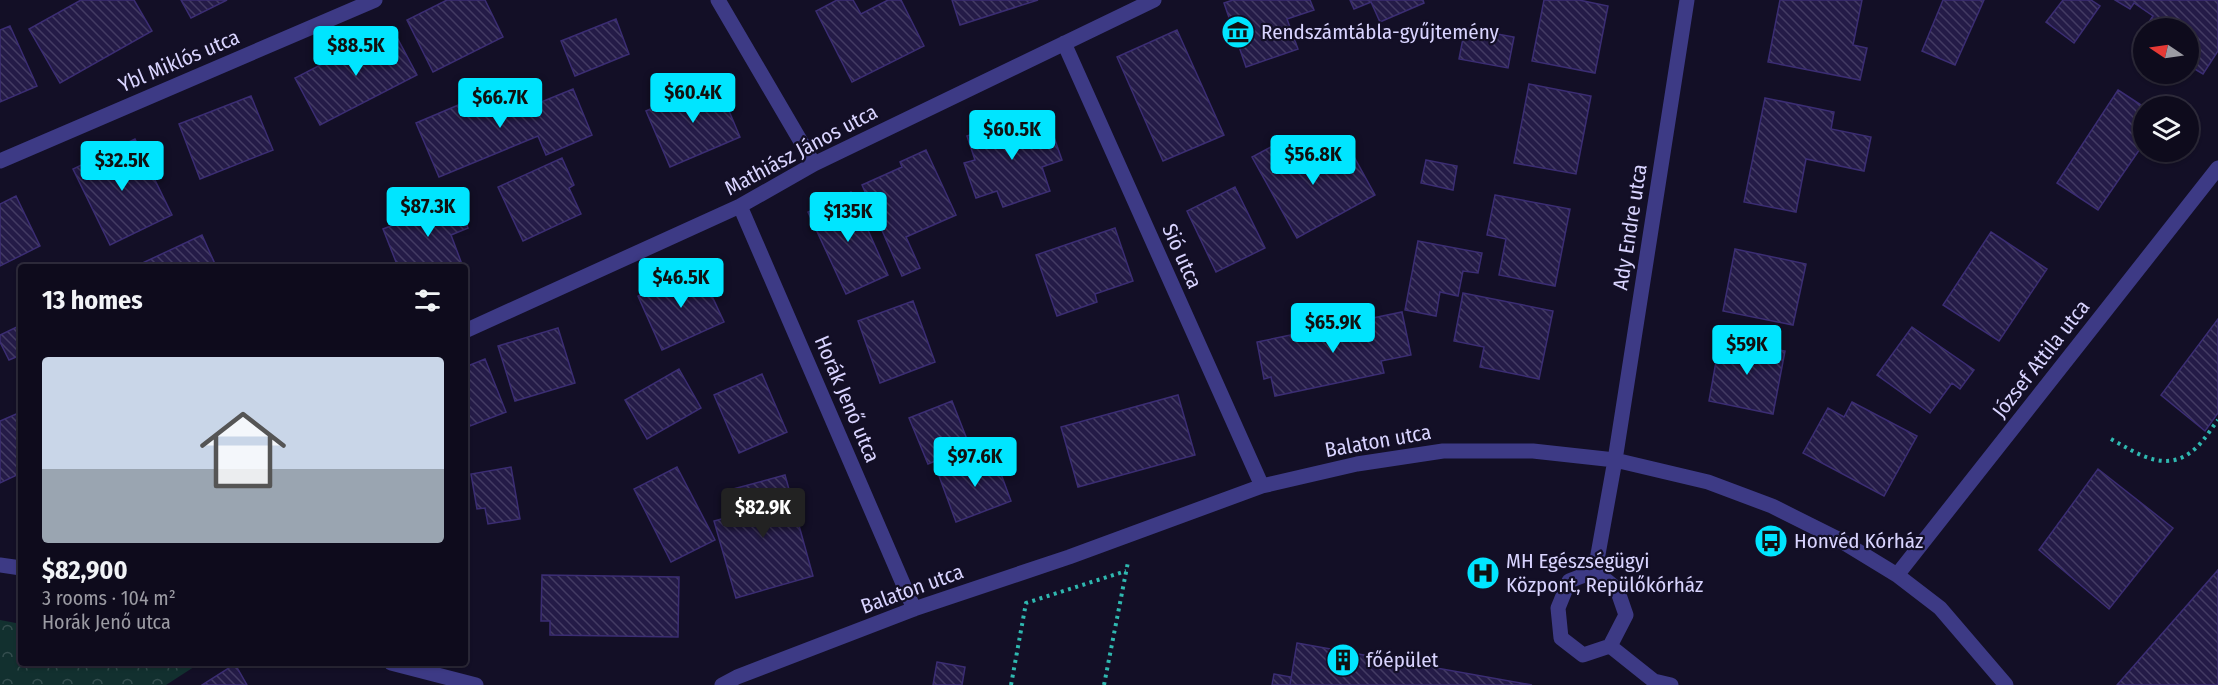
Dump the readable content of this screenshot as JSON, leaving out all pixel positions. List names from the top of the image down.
{
  "streets": {
    "street": [
      "Ybl Miklós utca",
      "Mathiász János utca",
      "Ady Endre utca",
      "Sió utca",
      "József Attila utca",
      "Horák Jenő utca",
      "Balaton utca"
    ]
  },
  "crossings": [
    ["Mathiász János utca", "Sió utca"],
    ["Mathiász János utca", "Horák Jenő utca"],
    ["Ady Endre utca", "Balaton utca"],
    ["Sió utca", "Balaton utca"],
    ["József Attila utca", "Balaton utca"],
    ["Horák Jenő utca", "Balaton utca"]
  ],
  "places": {
    "museum": ["Rendszámtábla-gyűjtemény"],
    "bus stop": ["Honvéd Kórház"],
    "hospital": ["MH Egészségügyi Központ, Repülőkórház"],
    "building": ["főépület"]
  },
  "north": "left",
  "page": {
    "price": [
      "$88.5K",
      "$60.4K",
      "$66.7K",
      "$60.5K",
      "$56.8K",
      "$32.5K",
      "$87.3K",
      "$135K",
      "$46.5K",
      "$65.9K",
      "$59K",
      "$97.6K",
      "$82.9K"
    ],
    "heading": "13 homes",
    "list": [
      {
        "name": "$82,900",
        "note": "3 rooms · 104 m² · Horák Jenő utca"
      }
    ]
  }
}
